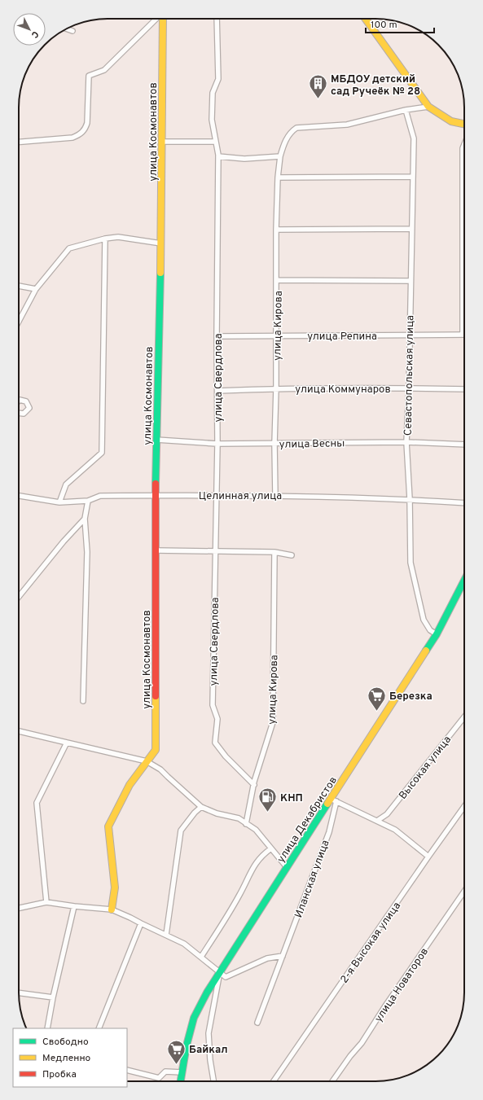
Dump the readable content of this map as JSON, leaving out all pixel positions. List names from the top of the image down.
{
  "streets": {
    "street": [
      "улица Космонавтов",
      "улица Кирова",
      "улица Репина",
      "Севастопольская улица",
      "улица Свердлова",
      "улица Коммунаров",
      "улица Весны",
      "Целинная улица",
      "Высокая улица",
      "улица Декабристов",
      "Иланская улица",
      "2-я Высокая улица",
      "улица Новаторов"
    ]
  },
  "crossings": [
    ["улица Космонавтов", "улица Весны"],
    ["улица Космонавтов", "Целинная улица"],
    ["улица Кирова", "улица Репина"],
    ["улица Кирова", "Севастопольская улица"],
    ["улица Кирова", "улица Свердлова"],
    ["улица Кирова", "улица Коммунаров"],
    ["улица Кирова", "улица Весны"],
    ["улица Кирова", "Целинная улица"],
    ["улица Репина", "Севастопольская улица"],
    ["улица Репина", "улица Свердлова"],
    ["Севастопольская улица", "улица Коммунаров"],
    ["Севастопольская улица", "улица Весны"],
    ["Севастопольская улица", "Целинная улица"],
    ["Севастопольская улица", "улица Декабристов"],
    ["улица Свердлова", "улица Коммунаров"],
    ["улица Свердлова", "улица Весны"],
    ["улица Свердлова", "Целинная улица"],
    ["улица Декабристов", "Иланская улица"]
  ],
  "places": {
    "building": ["МБДОУ детский сад Ручеёк № 28"],
    "supermarket": ["Березка", "Байкал"],
    "fuel station": ["КНП"]
  },
  "legend": ["Свободно", "Медленно", "Пробка"],
  "scale_bar": "100 m",
  "north": "bottom right"
}
